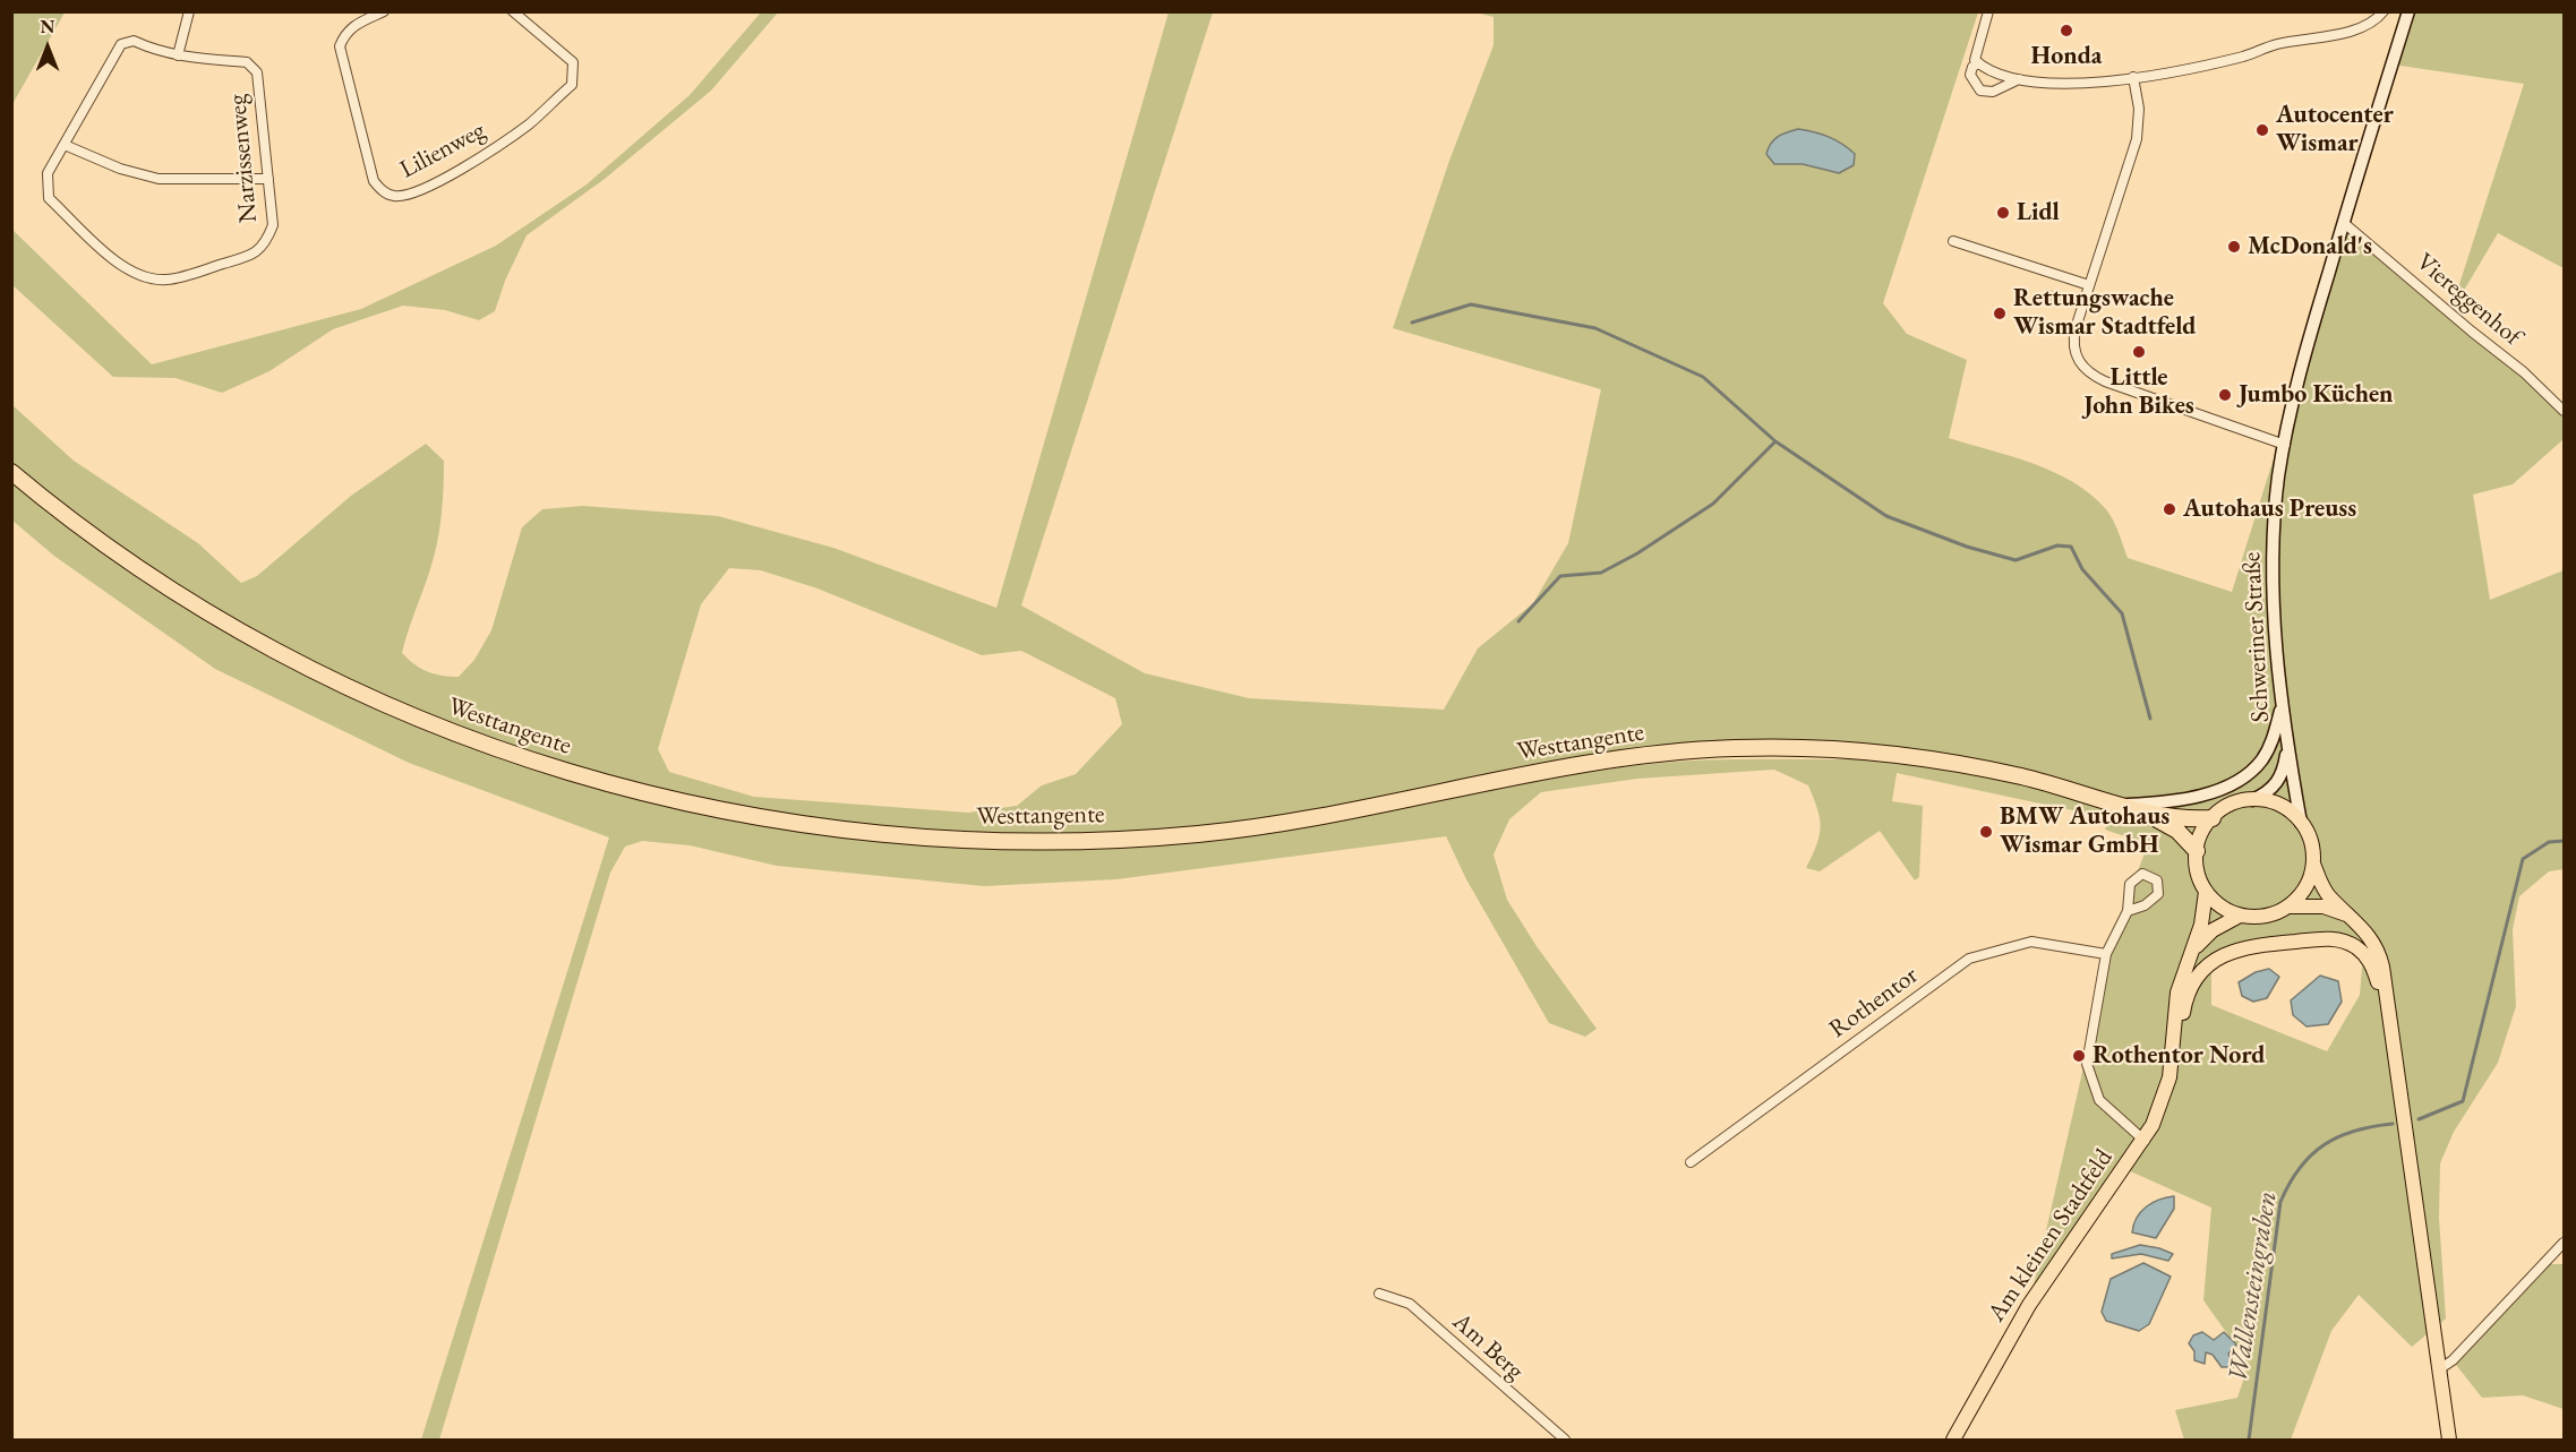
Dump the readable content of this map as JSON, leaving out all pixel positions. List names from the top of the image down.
{
  "streets": {
    "highway": ["Westtangente"],
    "main road": ["Schweriner Straße", "Am kleinen Stadtfeld"],
    "street": [
      "Lilienweg",
      "Narzissenweg",
      "Viereggenhof",
      "Rothentor",
      "Am Berg"
    ]
  },
  "crossings": [
    ["Viereggenhof", "Schweriner Straße"],
    ["Schweriner Straße", "Westtangente"]
  ],
  "water": ["Wallensteingraben"],
  "places": [
    "Honda",
    "Autocenter Wismar",
    "Lidl",
    "McDonald's",
    "Rettungswache Wismar Stadtfeld",
    "Little John Bikes",
    "Jumbo Küchen",
    "Autohaus Preuss",
    "BMW Autohaus Wismar GmbH",
    "Rothentor Nord"
  ],
  "north": "top"
}
